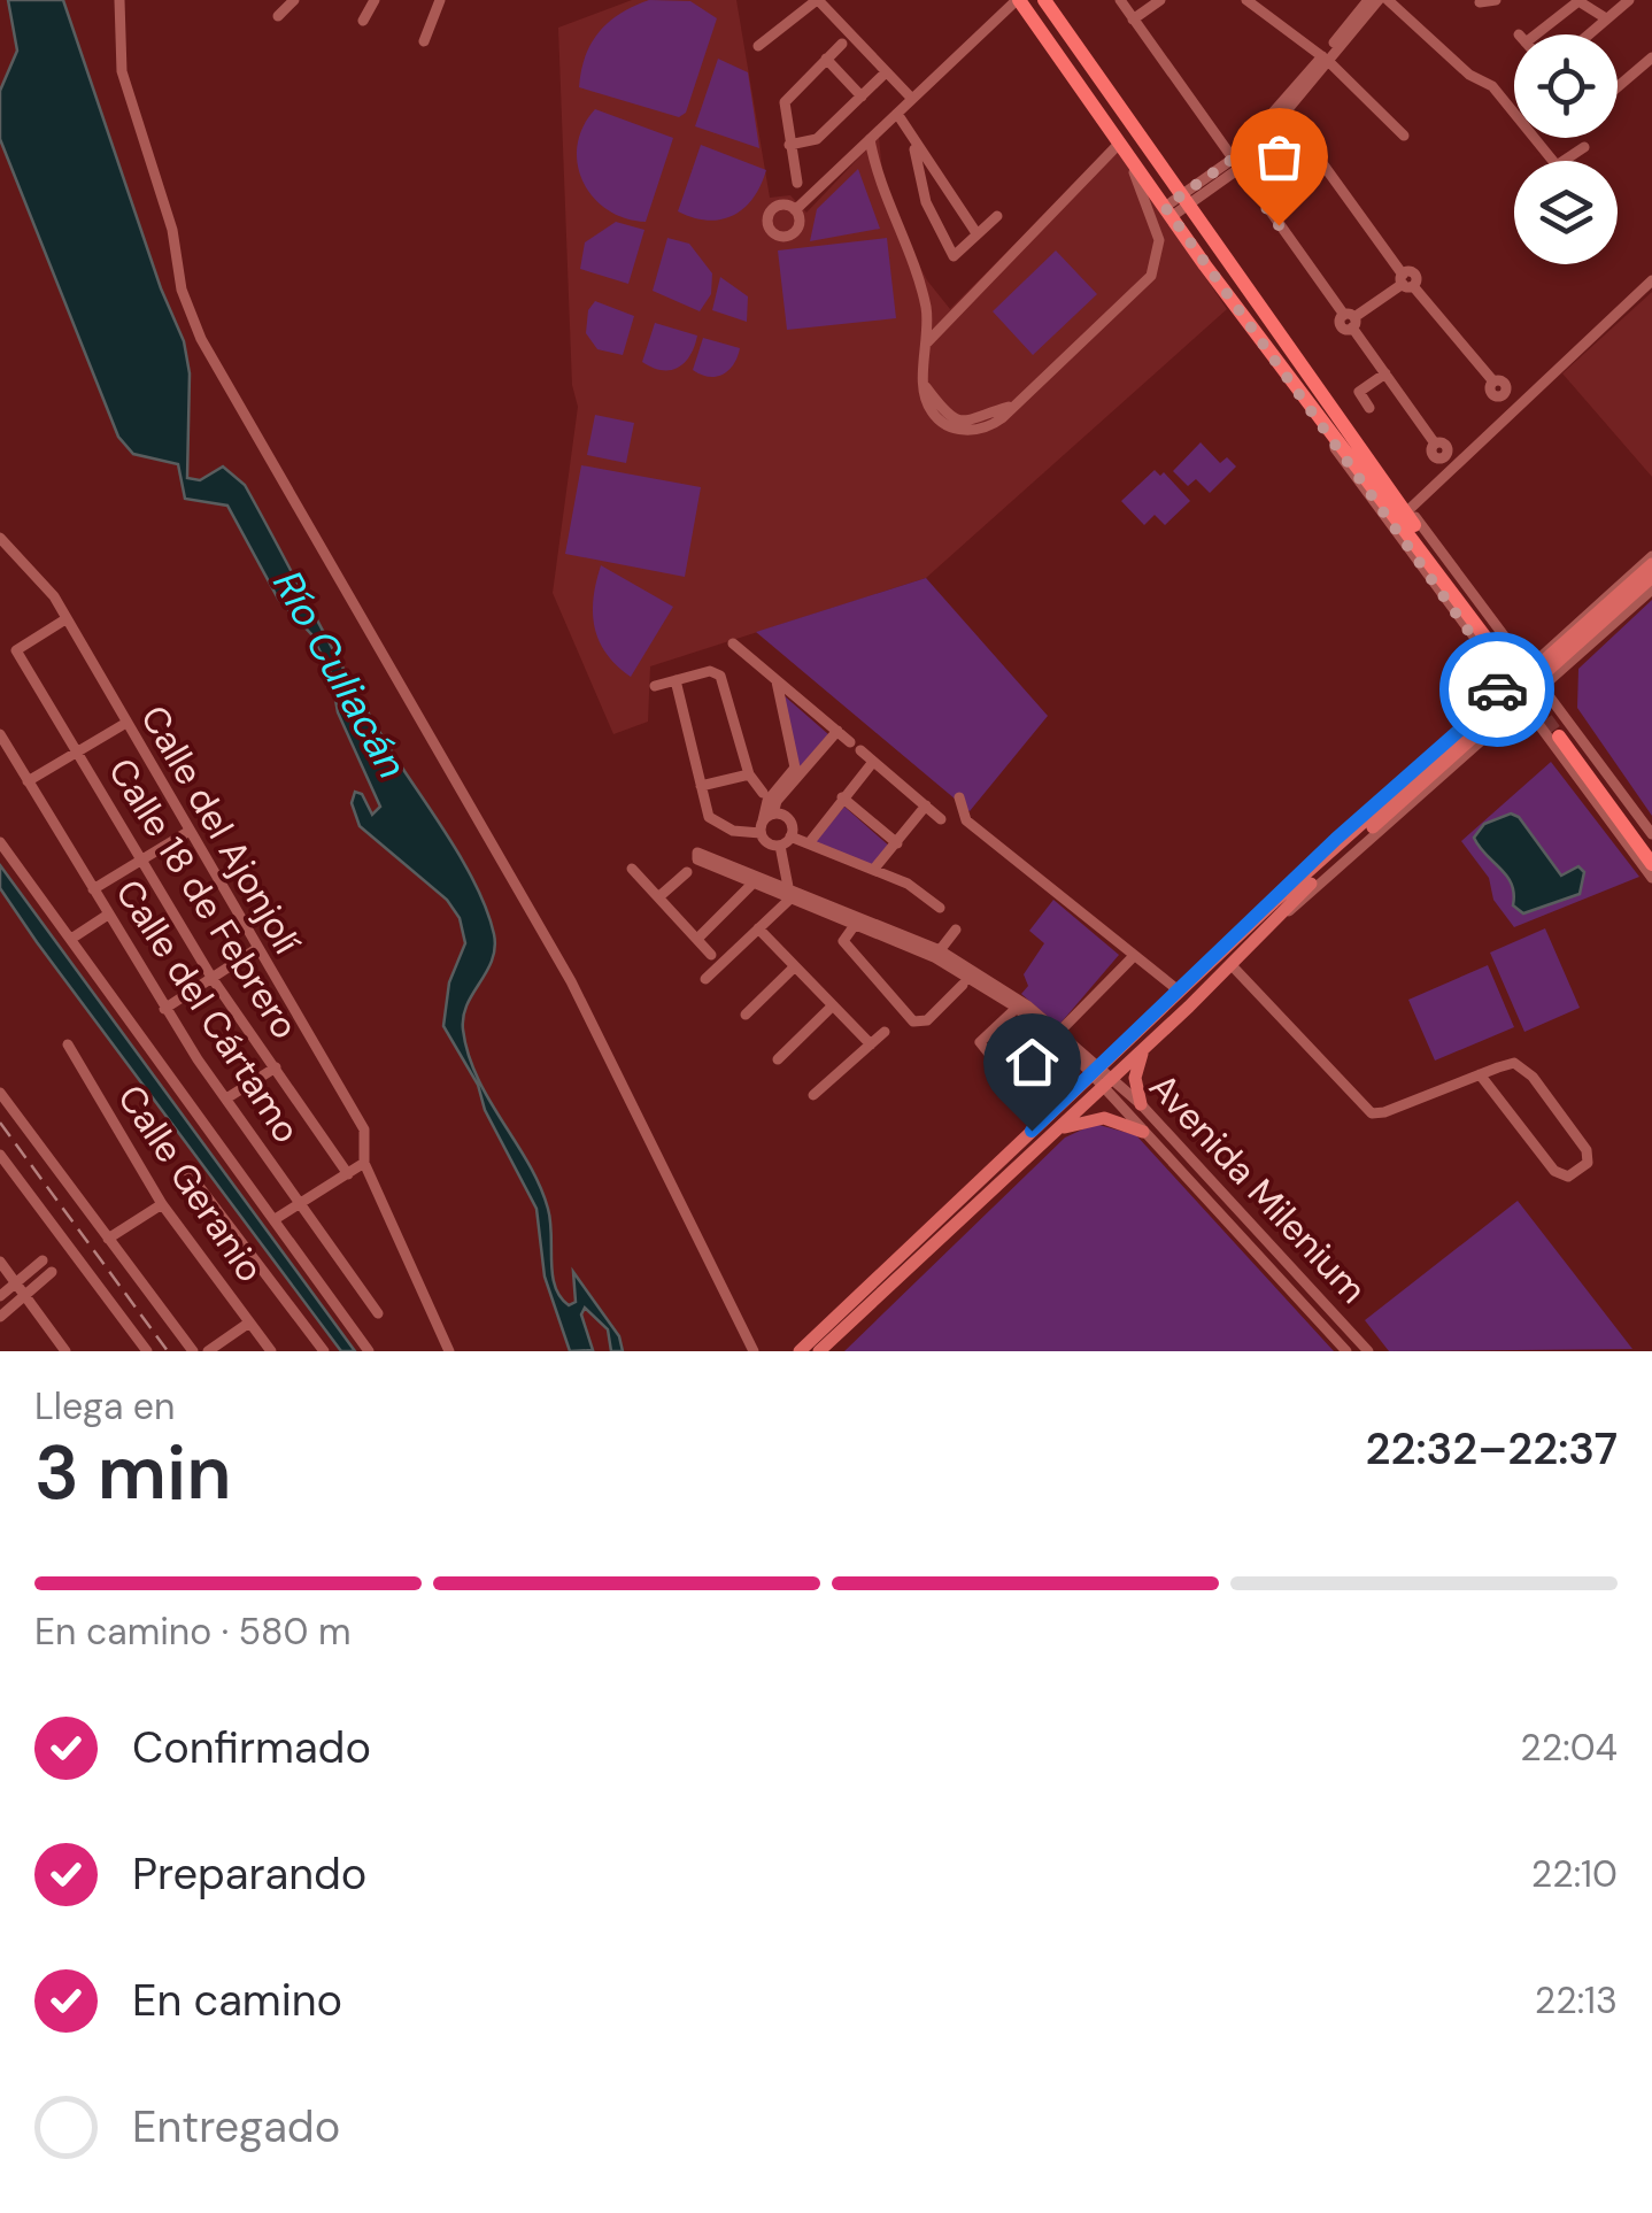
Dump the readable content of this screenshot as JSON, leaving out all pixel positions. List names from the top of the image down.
{
  "streets": {
    "street": [
      "Calle del Ajonjolí",
      "Calle 18 de Febrero",
      "Calle del Cártamo",
      "Calle Geranio",
      "Avenida Milenium"
    ]
  },
  "crossings": [
    ["Calle del Ajonjolí", "Calle 18 de Febrero"]
  ],
  "water": ["Río Culiacán"],
  "page": {
    "heading": ["3 min", "Llega en", "22:32–22:37"],
    "bar": "En camino · 580 m",
    "list": [
      ["Confirmado", "22:04"],
      ["Preparando", "22:10"],
      ["En camino", "22:13"],
      "Entregado"
    ]
  }
}
